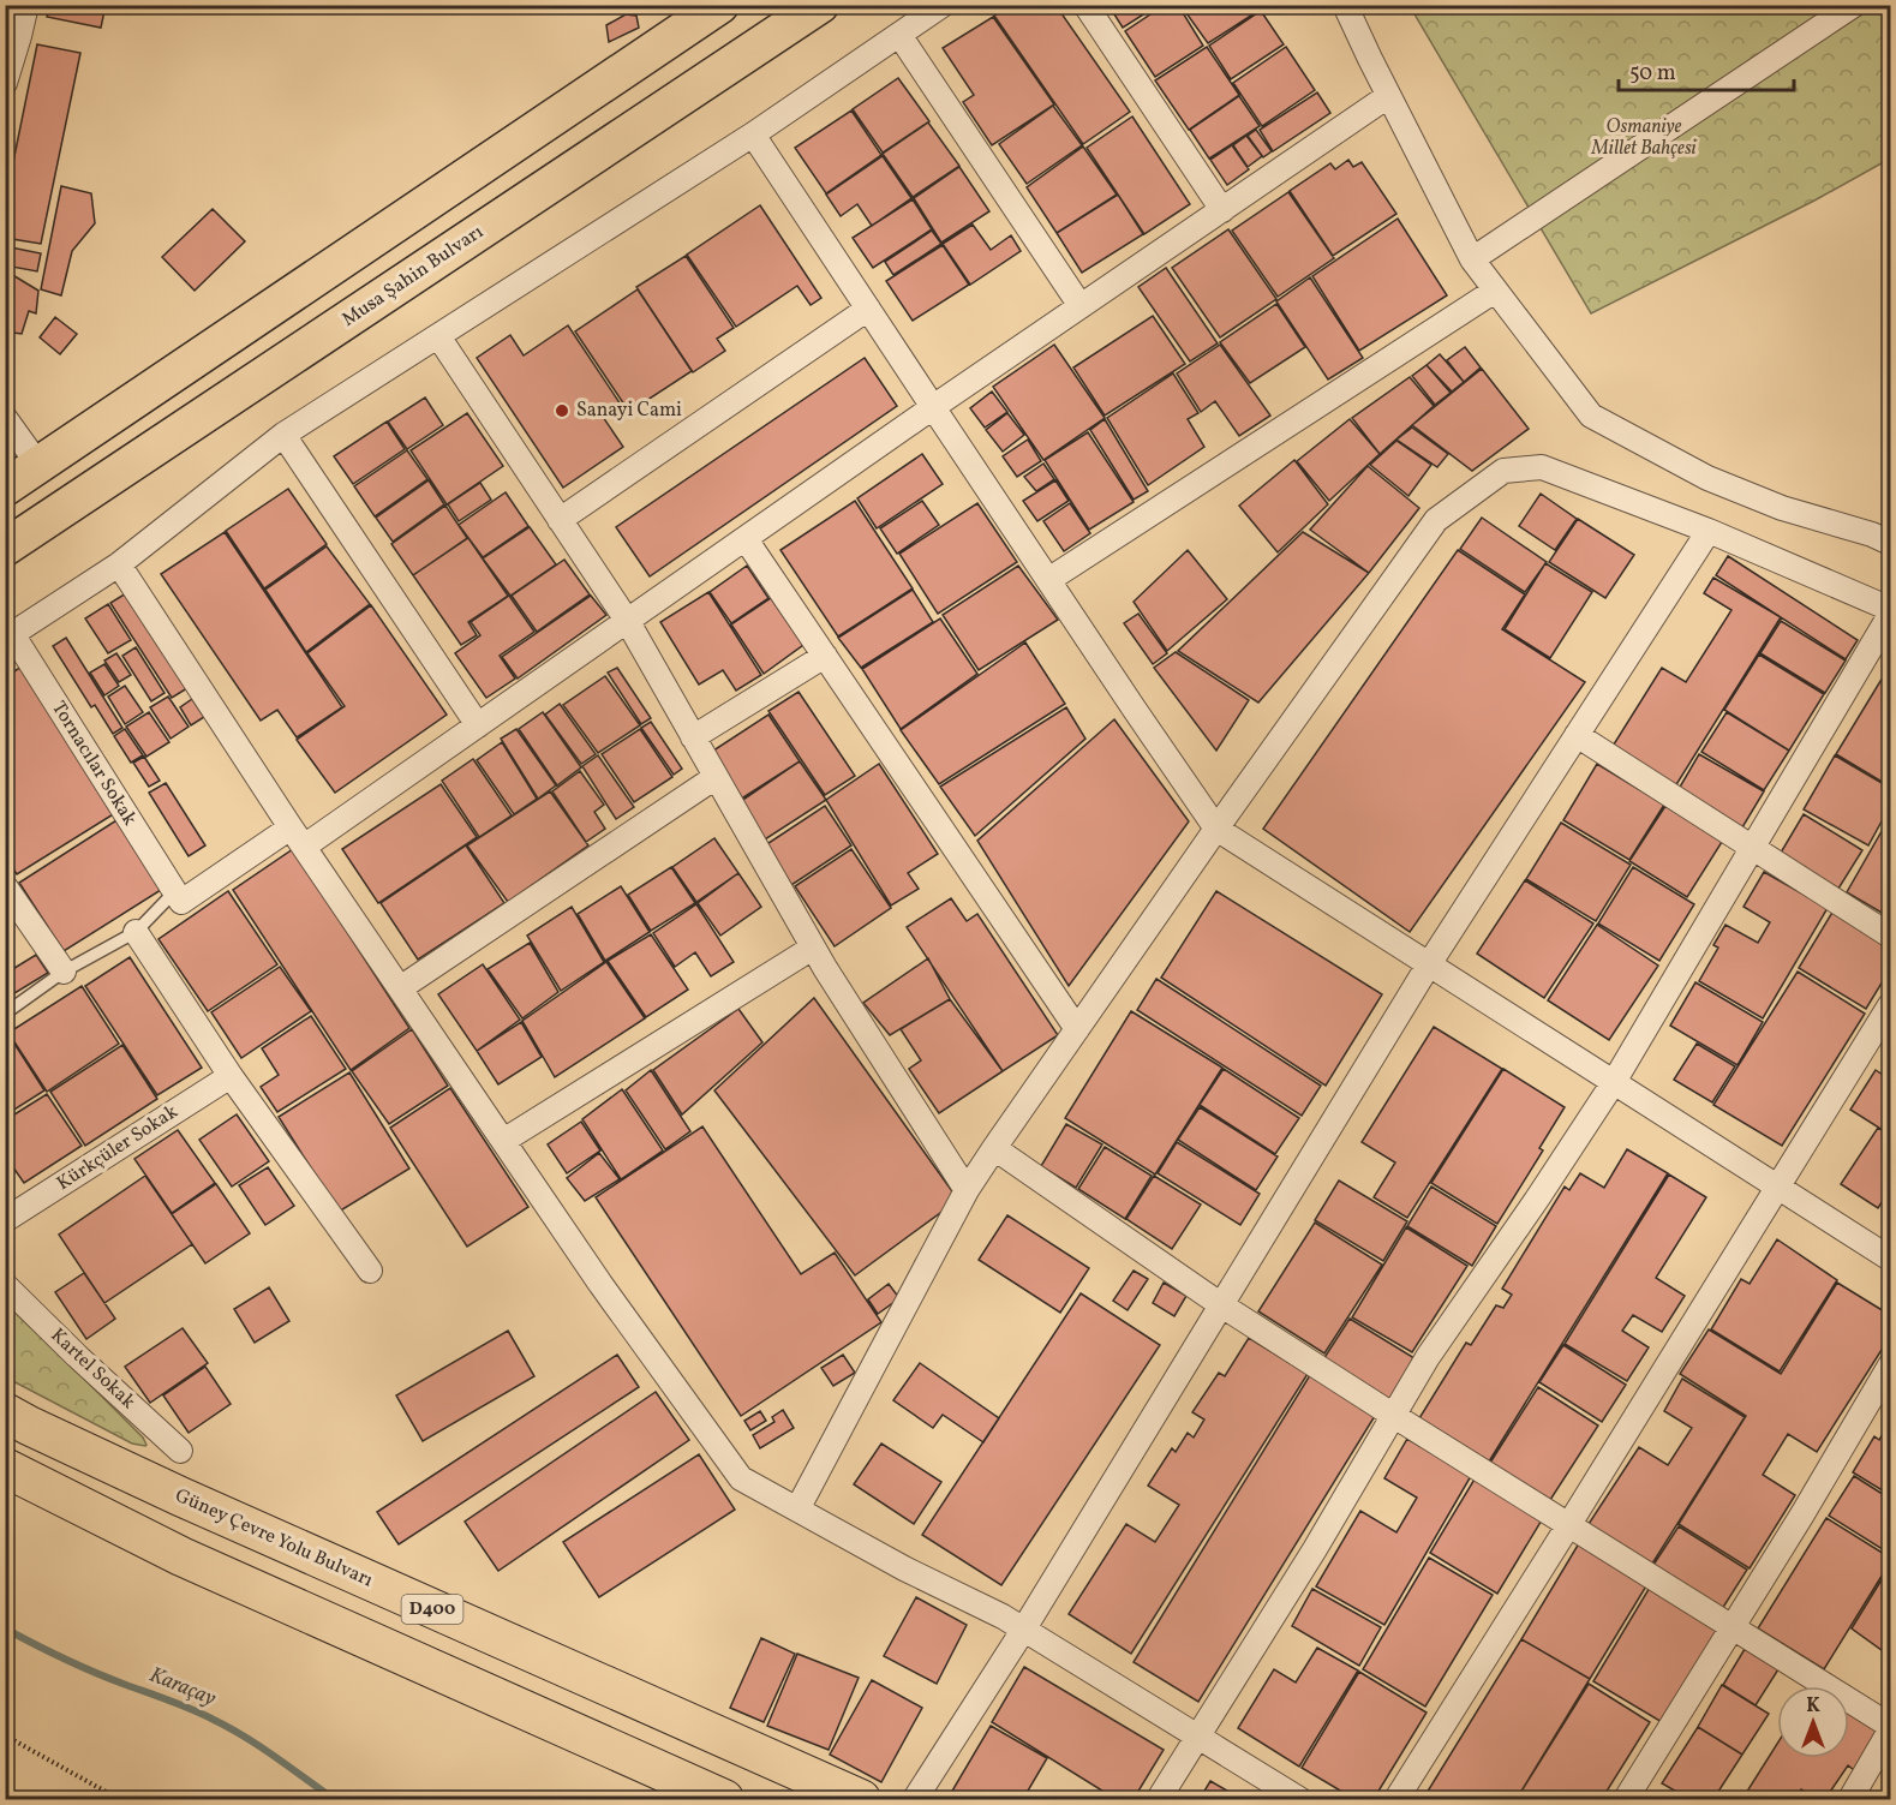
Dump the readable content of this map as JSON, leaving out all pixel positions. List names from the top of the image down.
{
  "streets": {
    "highway": ["Güney Çevre Yolu Bulvarı", "D400"],
    "main road": ["Musa Şahin Bulvarı"],
    "street": ["Tornacılar Sokak", "Kürkçüler Sokak", "Kartel Sokak"]
  },
  "water": ["Karaçay"],
  "parks": ["Osmaniye Millet Bahçesi"],
  "places": ["Sanayi Cami"],
  "scale_bar": "50 m",
  "north": "top"
}
